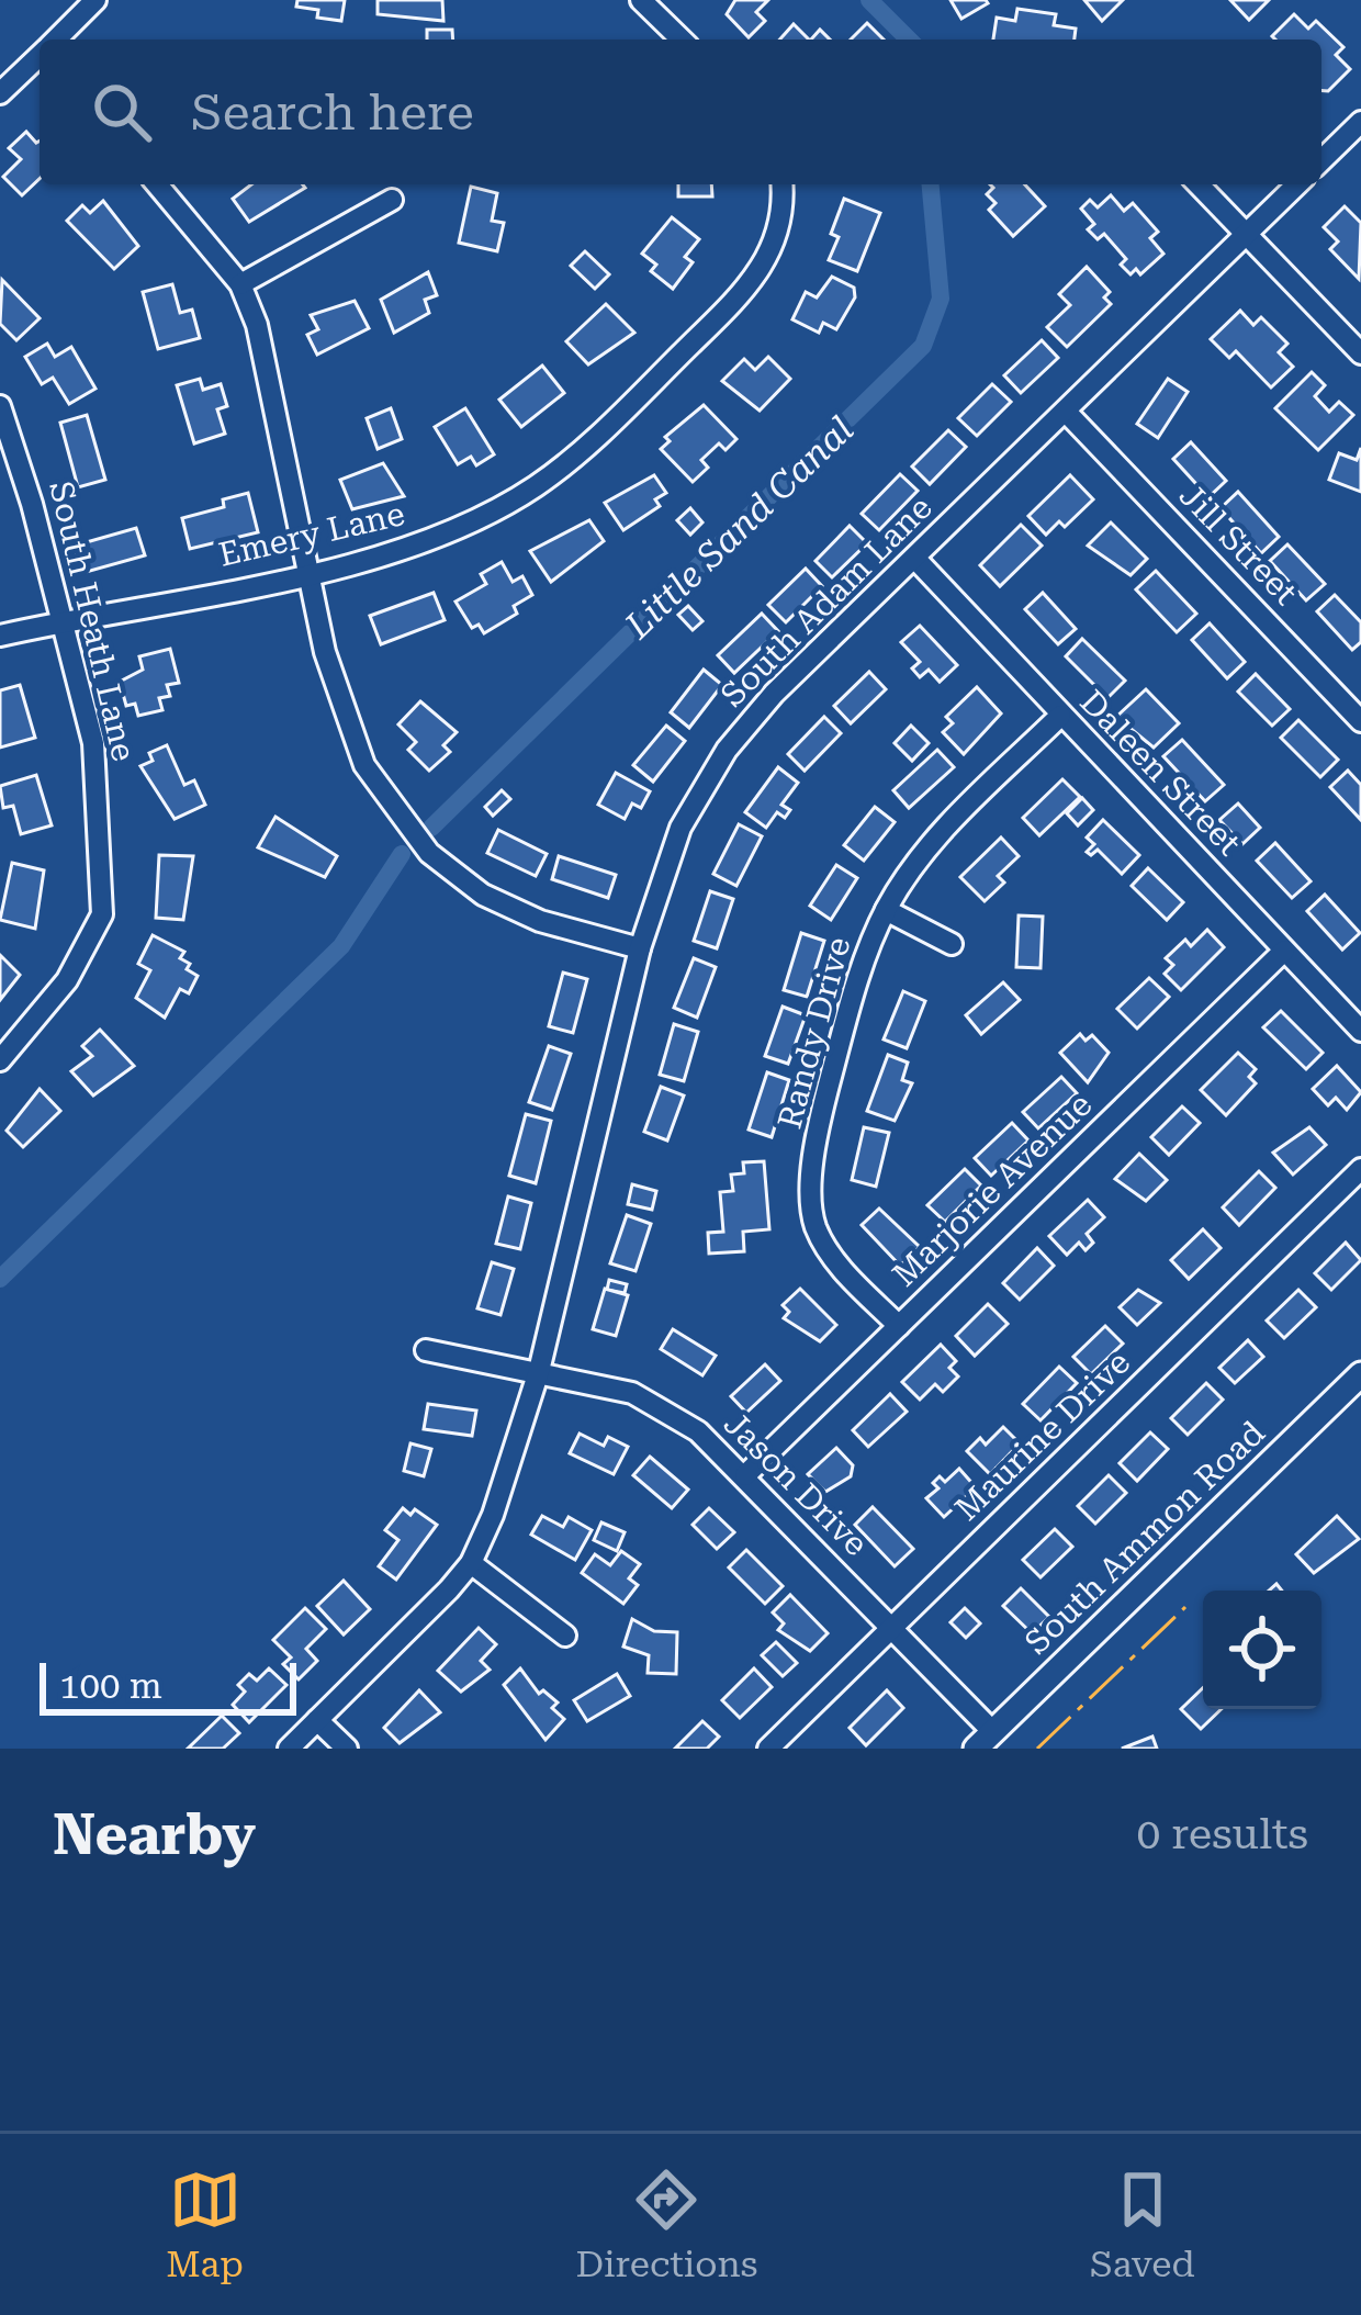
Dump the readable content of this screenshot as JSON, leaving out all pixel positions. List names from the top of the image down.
{
  "streets": {
    "main road": ["South Ammon Road"],
    "street": [
      "Emery Lane",
      "Jill Street",
      "South Adam Lane",
      "South Heath Lane",
      "Daleen Street",
      "Randy Drive",
      "Marjorie Avenue",
      "Maurine Drive",
      "Jason Drive"
    ]
  },
  "crossings": [
    ["Emery Lane", "South Heath Lane"],
    ["Jill Street", "South Adam Lane"],
    ["South Adam Lane", "Daleen Street"],
    ["South Adam Lane", "Jason Drive"],
    ["Daleen Street", "Randy Drive"],
    ["Daleen Street", "Marjorie Avenue"],
    ["Randy Drive", "Marjorie Avenue"],
    ["Marjorie Avenue", "Jason Drive"],
    ["Maurine Drive", "Jason Drive"],
    ["Jason Drive", "South Ammon Road"]
  ],
  "water": ["Little Sand Canal"],
  "scale_bar": "100 m",
  "page": {
    "search": "Search here",
    "scale": "100 m",
    "heading": ["Nearby", "0 results"],
    "nav": ["Map", "Directions", "Saved"]
  }
}
